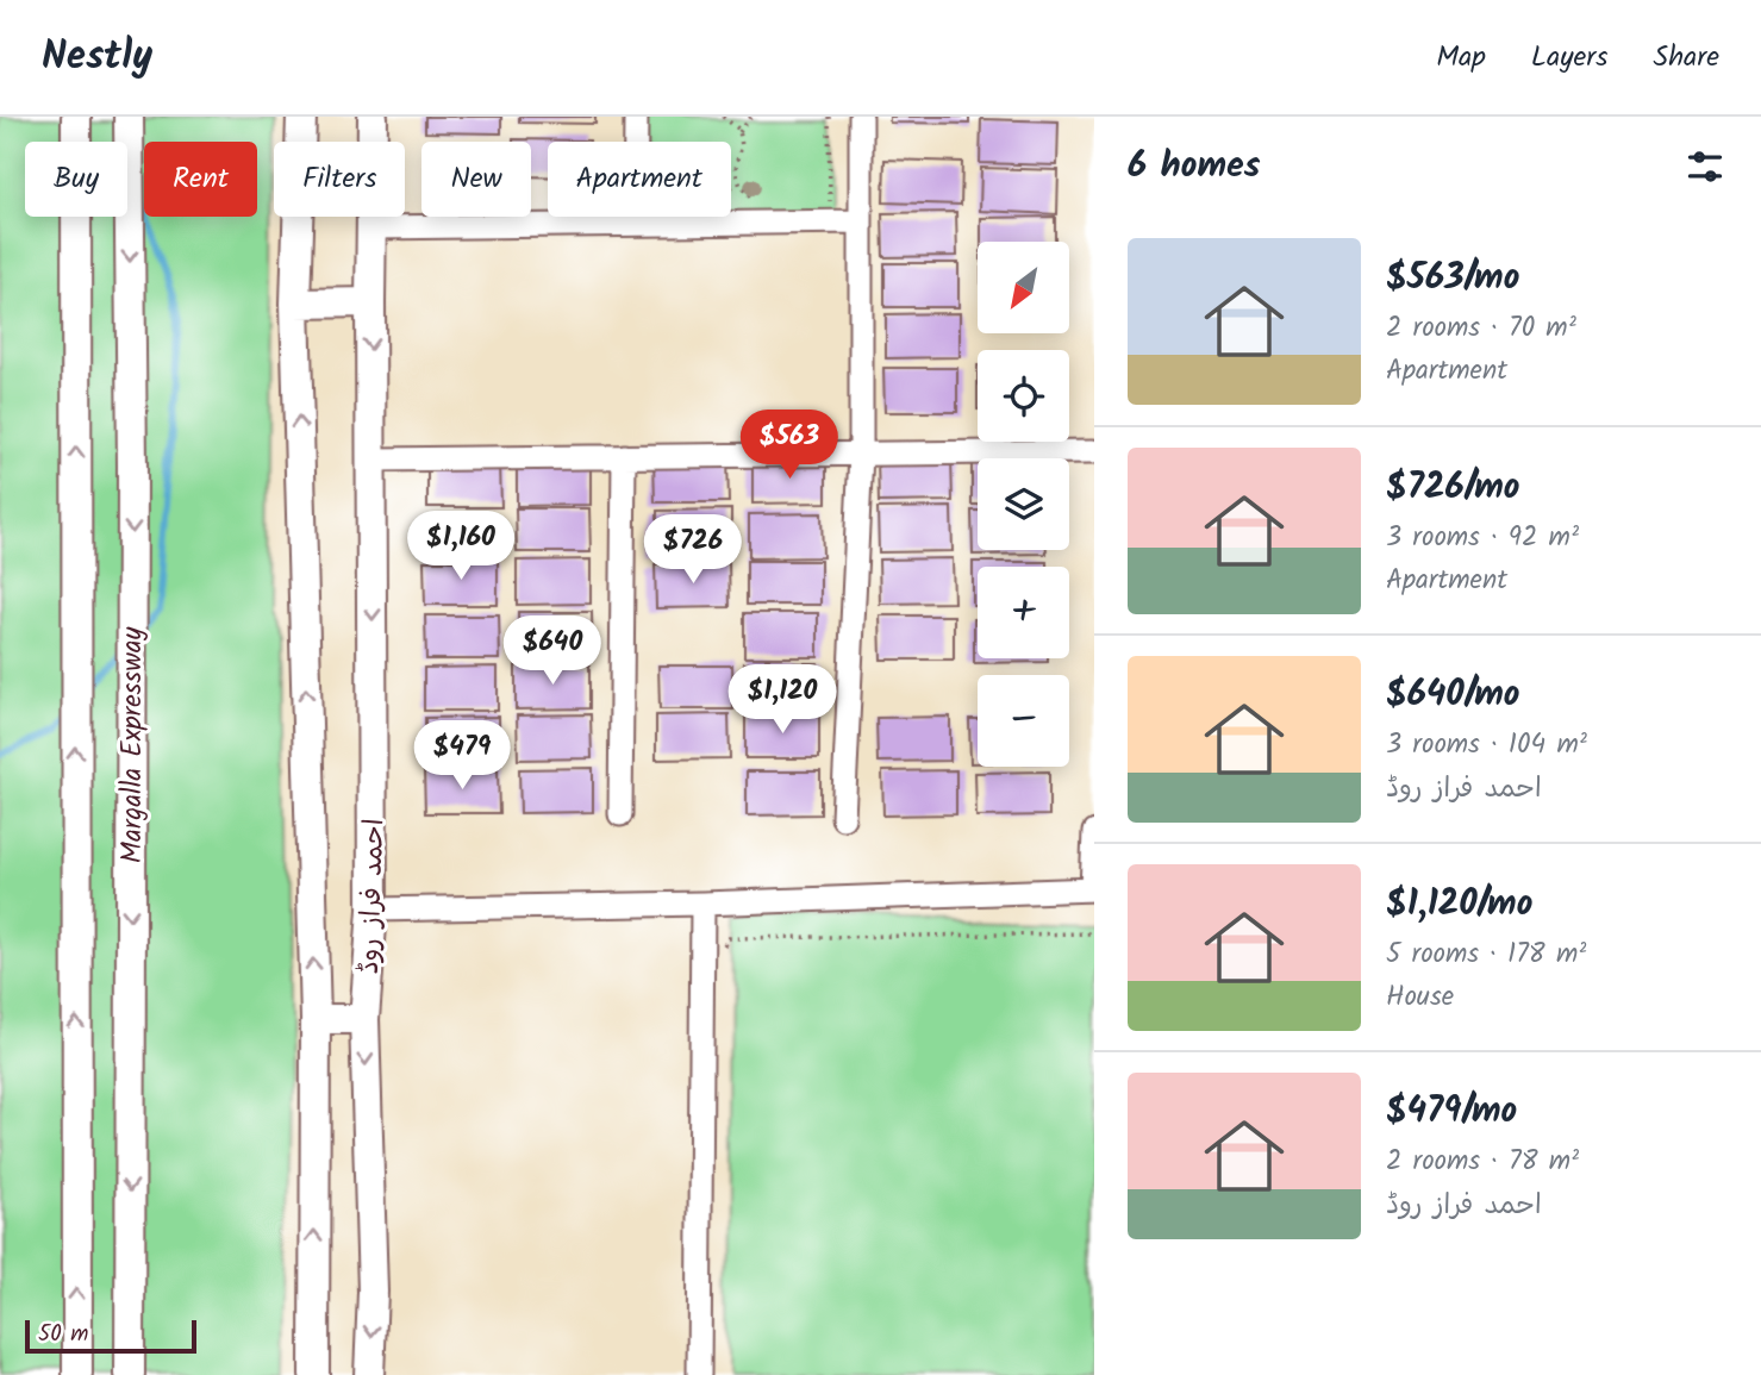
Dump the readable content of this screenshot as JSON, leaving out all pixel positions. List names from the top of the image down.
{
  "streets": {
    "main road": ["Margalla Expressway", "احمد فراز روڈ"]
  },
  "scale_bar": "50 m",
  "north": "bottom left",
  "page": {
    "header": "Nestly",
    "nav": ["Map", "Layers", "Share"],
    "heading": "6 homes",
    "chip": [
      "Buy",
      "Rent",
      "Filters",
      "New",
      "Apartment"
    ],
    "list": [
      {
        "name": "$563/mo",
        "note": "2 rooms · 70 m² · Apartment"
      },
      {
        "name": "$726/mo",
        "note": "3 rooms · 92 m² · Apartment"
      },
      {
        "name": "$640/mo",
        "note": "3 rooms · 104 m² · احمد فراز روڈ"
      },
      {
        "name": "$1,120/mo",
        "note": "5 rooms · 178 m² · House"
      },
      {
        "name": "$479/mo",
        "note": "2 rooms · 78 m² · احمد فراز روڈ"
      }
    ],
    "map_buttons": ["+", "−"],
    "price": [
      "$563",
      "$1,160",
      "$726",
      "$640",
      "$1,120",
      "$479"
    ],
    "scale": "50 m"
  }
}
